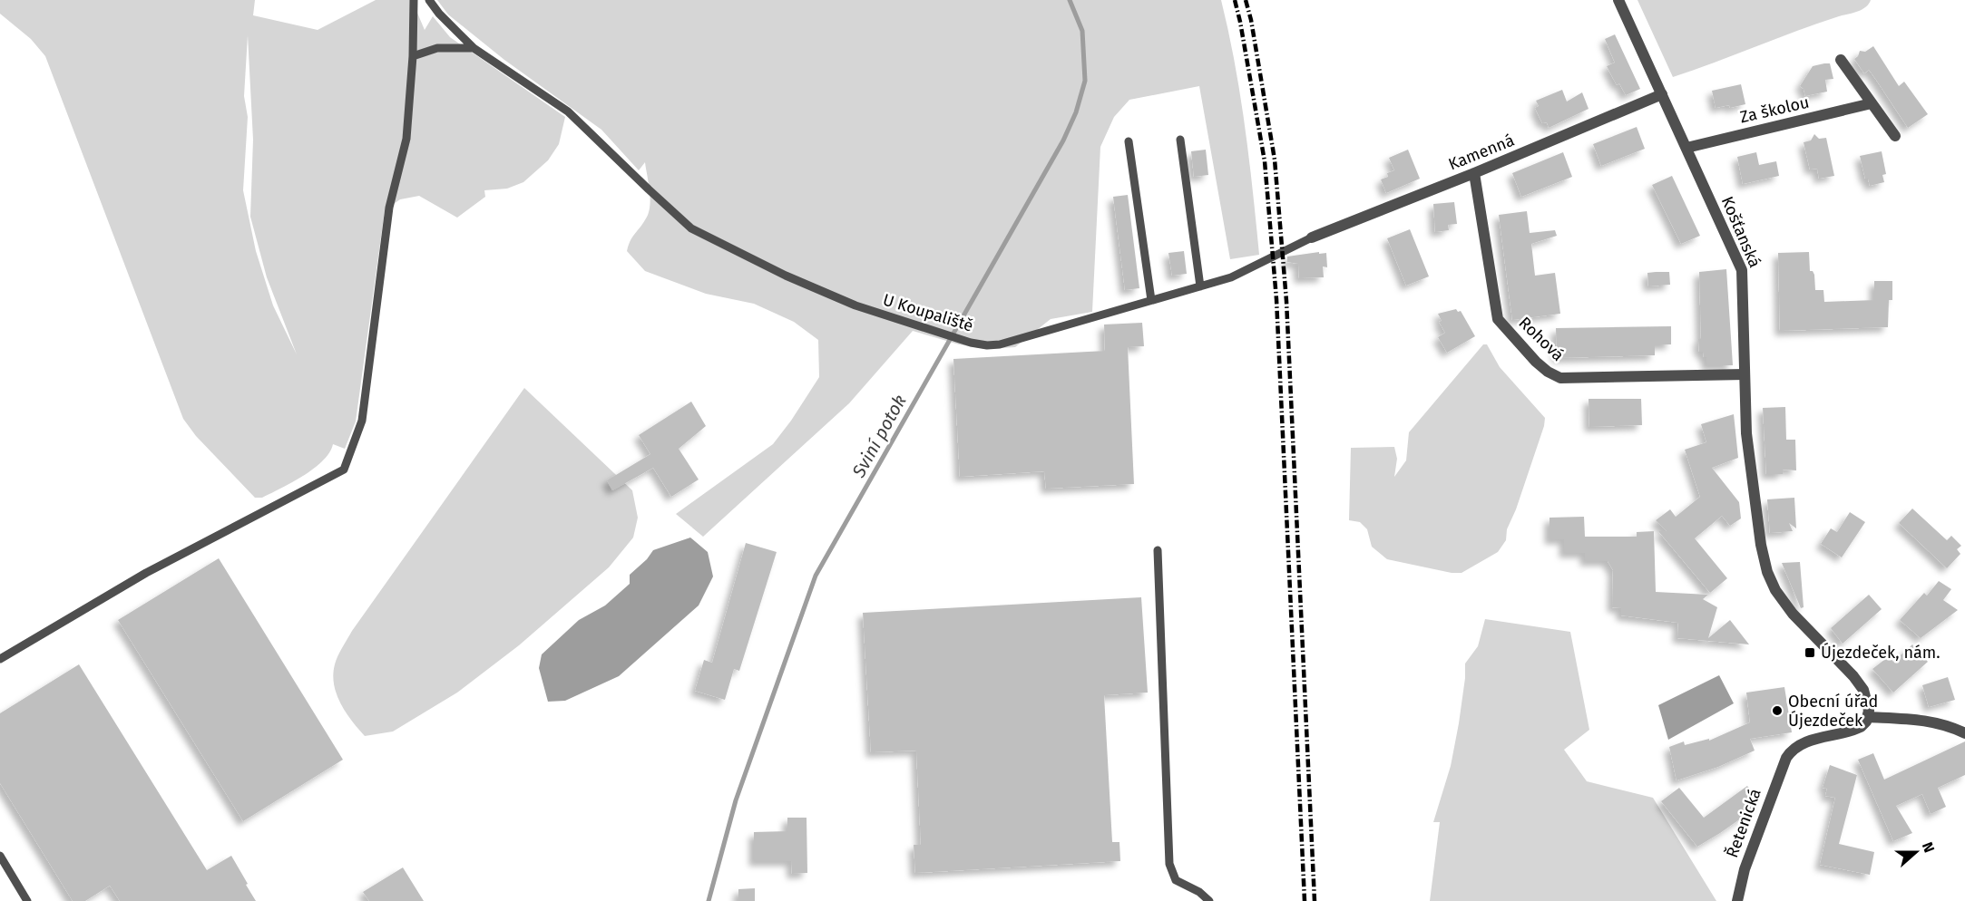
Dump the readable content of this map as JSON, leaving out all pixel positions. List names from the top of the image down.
{
  "streets": {
    "street": [
      "Za školou",
      "Kamenná",
      "Košťanská",
      "Rohová",
      "Řetenická"
    ],
    "lane": ["U Koupaliště"]
  },
  "crossings": [
    ["Za školou", "Košťanská"],
    ["Kamenná", "Košťanská"],
    ["Kamenná", "U Koupaliště"],
    ["Kamenná", "Rohová"],
    ["Košťanská", "Rohová"],
    ["Košťanská", "Řetenická"]
  ],
  "water": ["Sviní potok"],
  "places": {
    "transit": ["Újezdeček, nám."],
    "other": ["Obecní úřad Újezdeček"]
  },
  "north": "right"
}
